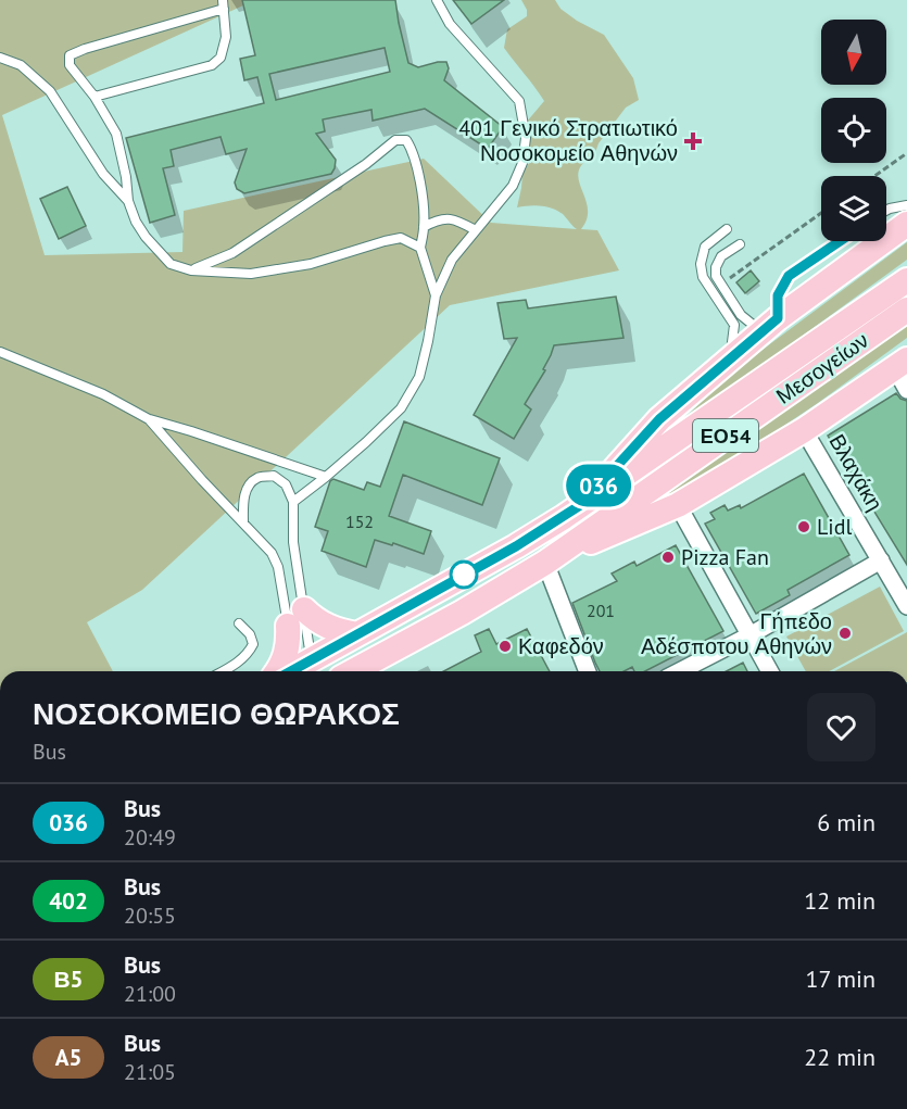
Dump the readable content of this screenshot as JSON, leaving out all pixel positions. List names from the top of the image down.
{
  "streets": {
    "main road": ["Μεσογείων", "ΕΟ54"],
    "street": ["Βλαχάκη"]
  },
  "crossings": [
    ["Μεσογείων", "Βλαχάκη"]
  ],
  "places": {
    "health": ["401 Γενικό Στρατιωτικό Νοσοκομείο Αθηνών"],
    "other": [
      "Lidl",
      "Pizza Fan",
      "Γήπεδο Αδέσποτου Αθηνών",
      "Καφεδόν"
    ]
  },
  "lines": ["bus line 036"],
  "house_numbers": ["152", "201"],
  "north": "bottom",
  "page": {
    "on_map": "036",
    "heading": ["ΝΟΣΟΚΟΜΕΙΟ ΘΩΡΑΚΟΣ", "Bus"],
    "list": [
      {
        "mark": "036",
        "name": "Bus",
        "note": "20:49",
        "value": "6 min"
      },
      {
        "mark": "402",
        "name": "Bus",
        "note": "20:55",
        "value": "12 min"
      },
      {
        "mark": "Β5",
        "name": "Bus",
        "note": "21:00",
        "value": "17 min"
      },
      {
        "mark": "A5",
        "name": "Bus",
        "note": "21:05",
        "value": "22 min"
      }
    ]
  }
}
